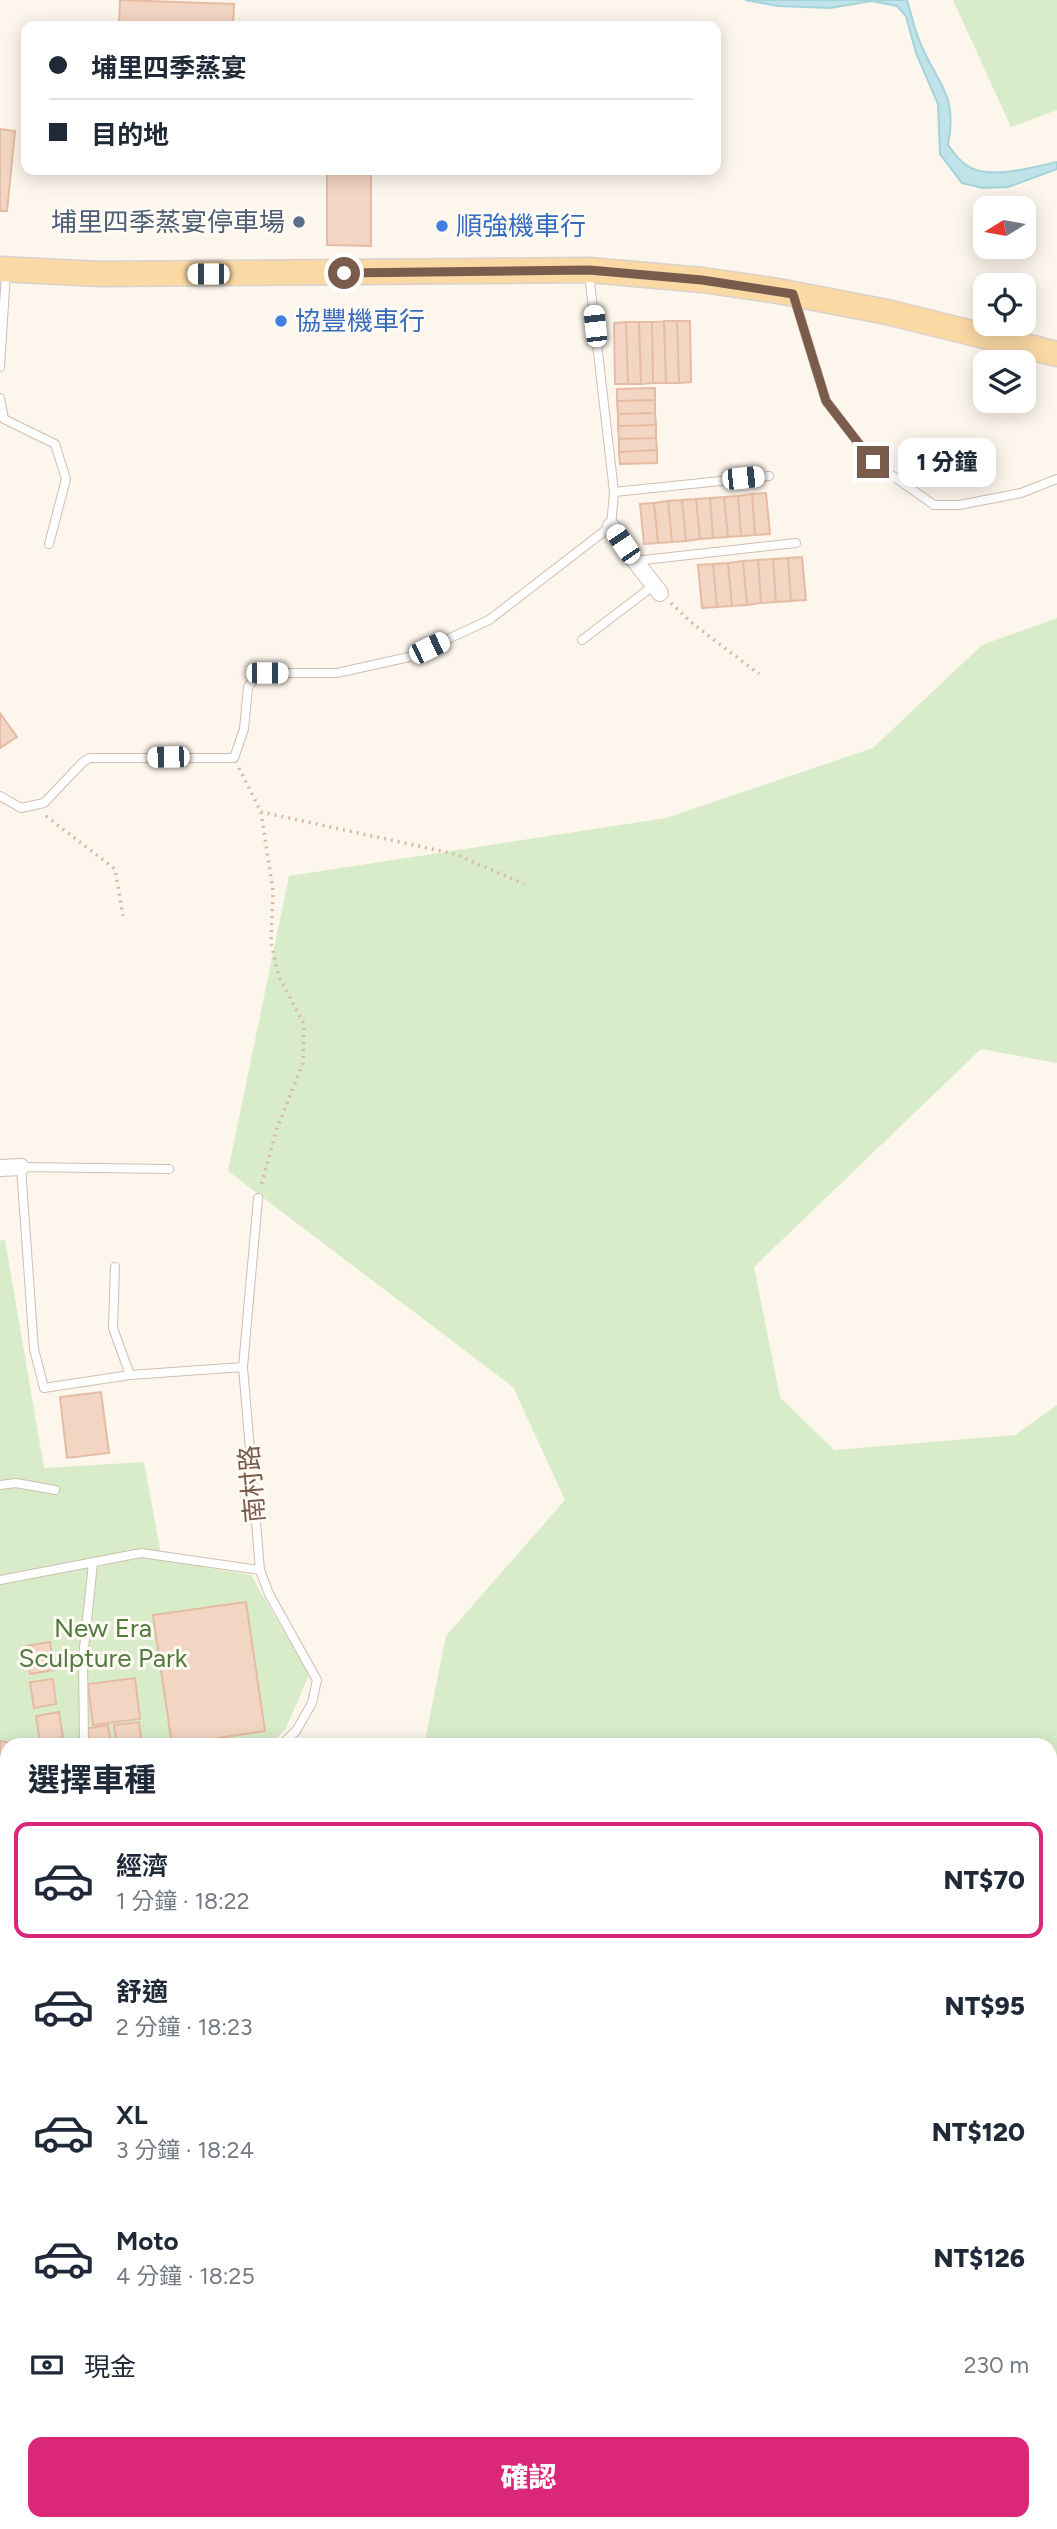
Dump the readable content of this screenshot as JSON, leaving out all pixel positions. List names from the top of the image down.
{
  "streets": {
    "lane": ["南村路"]
  },
  "parks": ["New Era Sculpture Park"],
  "places": ["埔里四季蒸宴停車場", "順強機車行", "協豐機車行"],
  "north": "left",
  "page": {
    "banner": ["埔里四季蒸宴", "目的地"],
    "bubble": "1 分鐘",
    "heading": "選擇車種",
    "list": [
      {
        "name": "經濟",
        "note": "1 分鐘 · 18:22",
        "value": "NT$70"
      },
      {
        "name": "舒適",
        "note": "2 分鐘 · 18:23",
        "value": "NT$95"
      },
      {
        "name": "XL",
        "note": "3 分鐘 · 18:24",
        "value": "NT$120"
      },
      {
        "name": "Moto",
        "note": "4 分鐘 · 18:25",
        "value": "NT$126"
      }
    ],
    "pay": ["現金", "230 m"],
    "buttons": "確認"
  }
}
